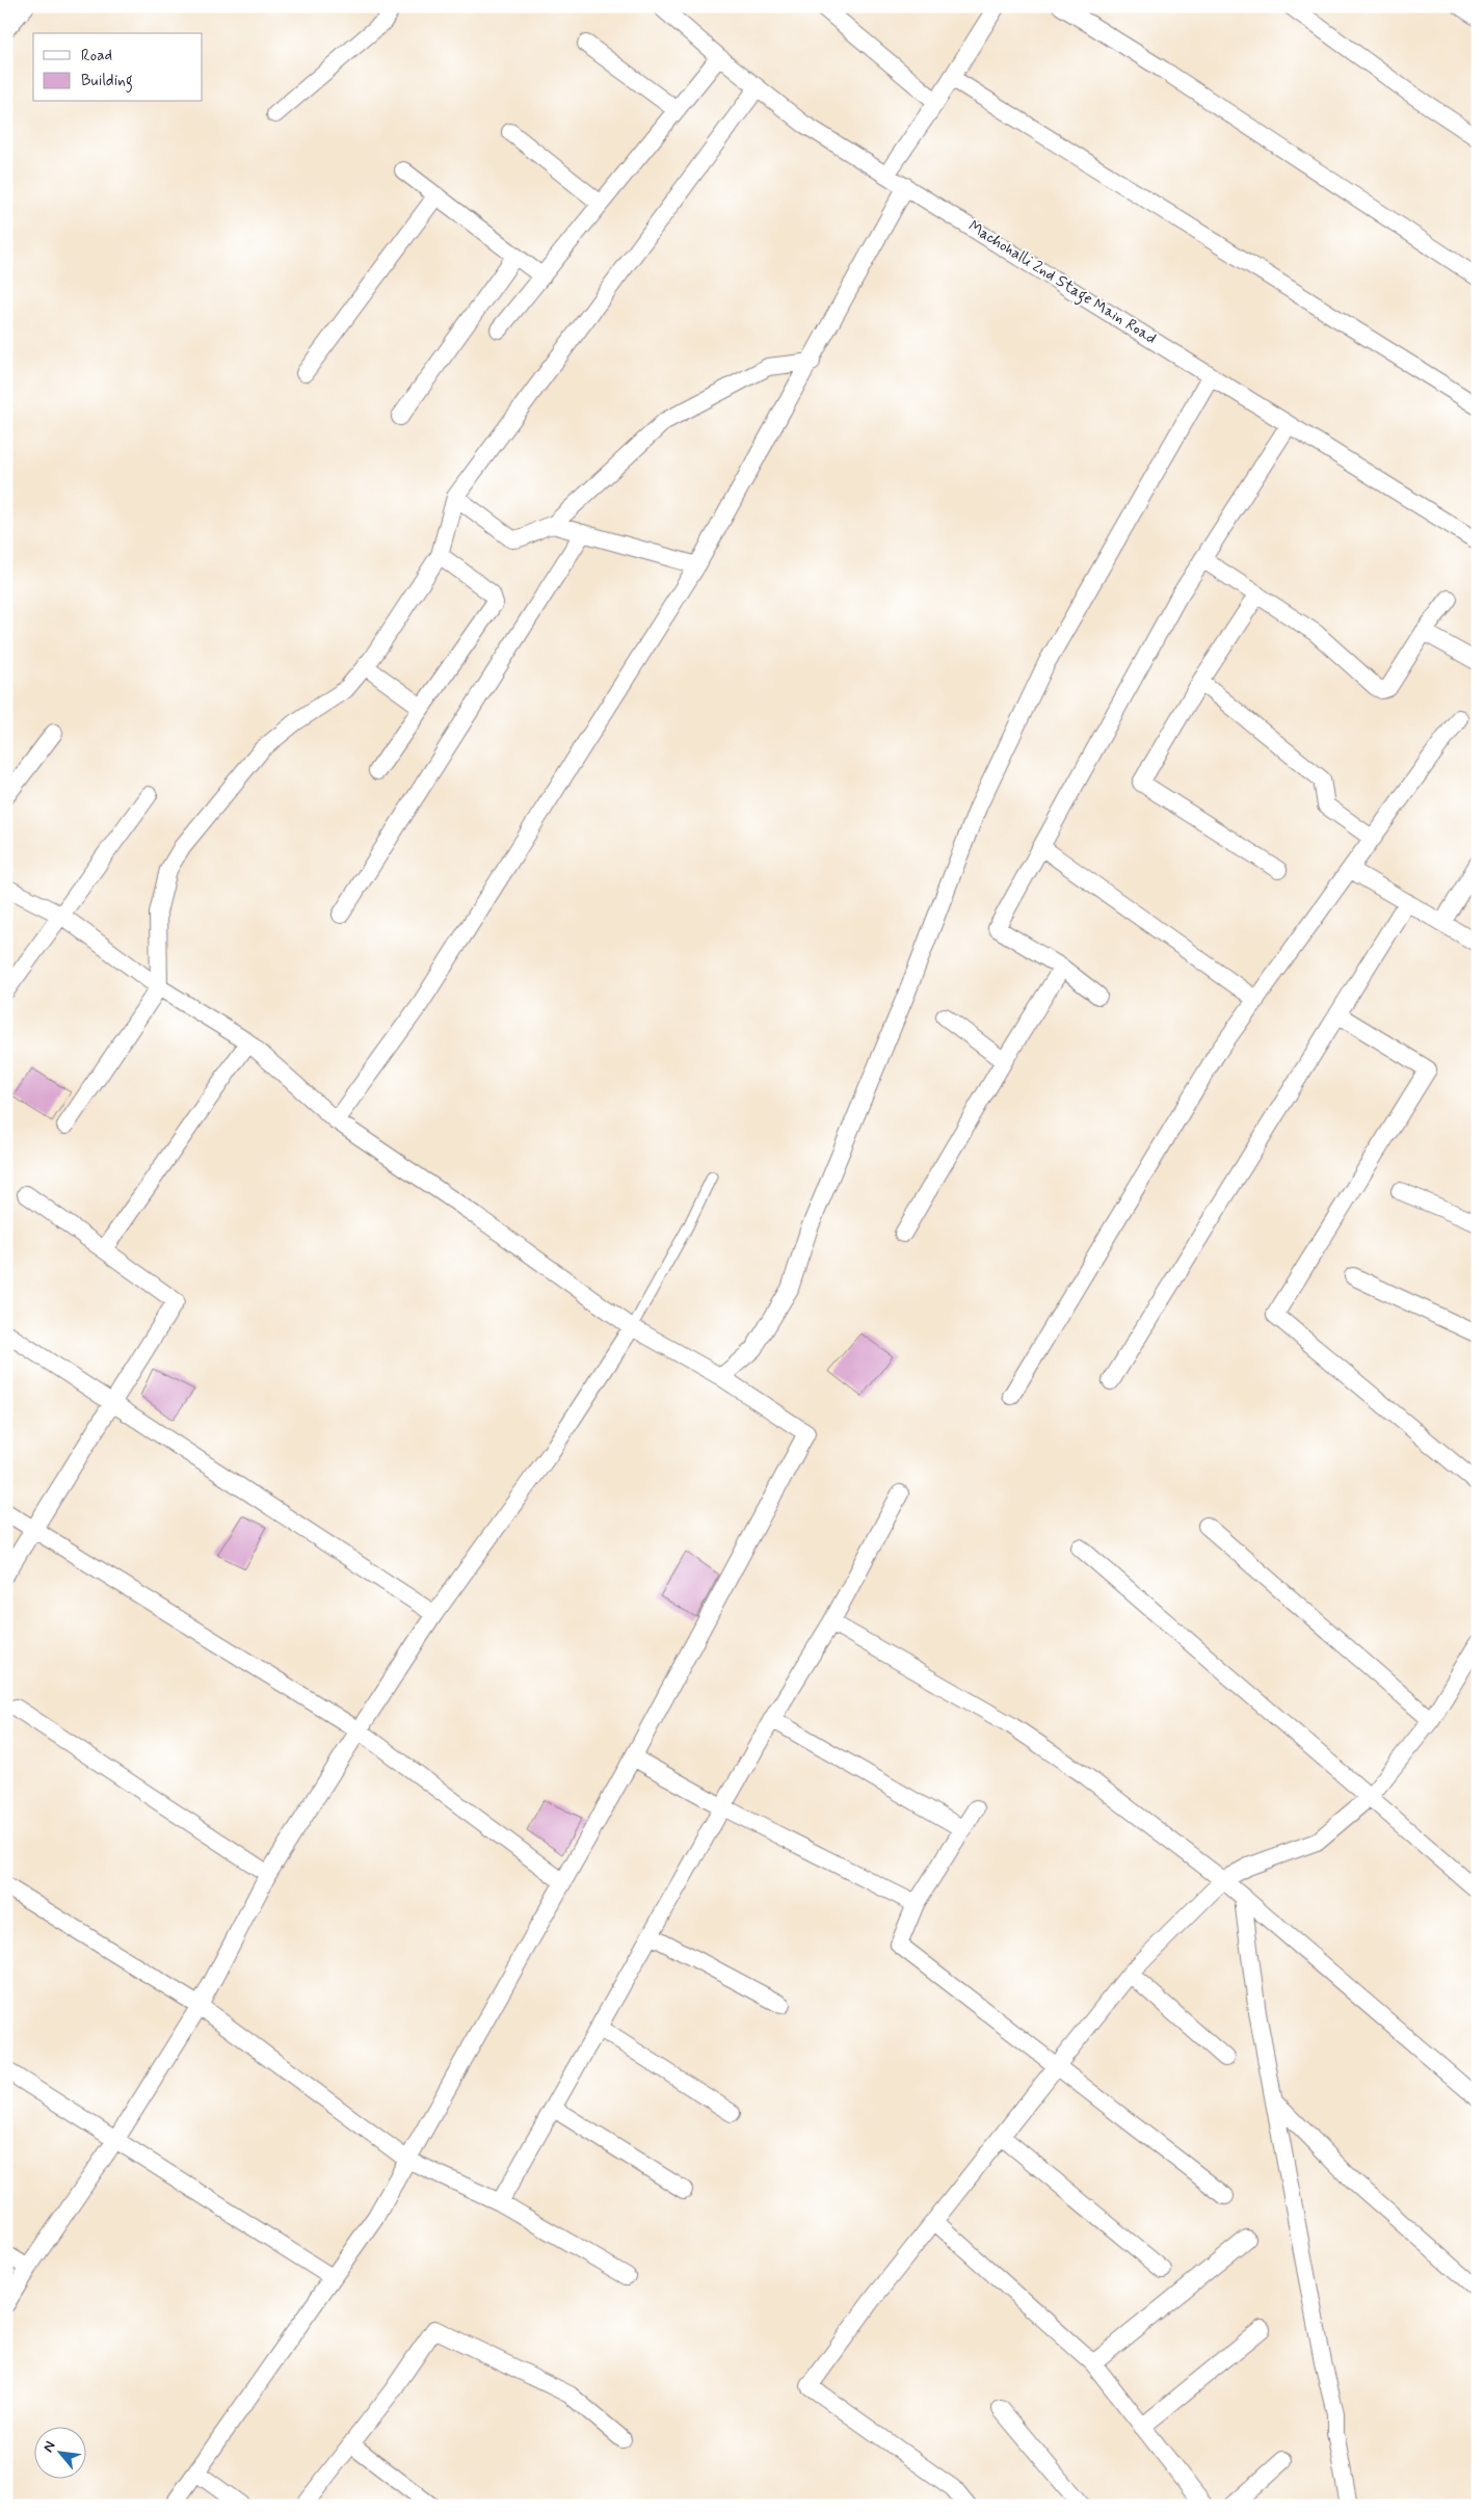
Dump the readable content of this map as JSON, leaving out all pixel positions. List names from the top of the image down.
{
  "streets": {
    "street": ["Machohalli 2nd Stage Main Road"]
  },
  "legend": ["Road", "Building"],
  "north": "top left"
}
